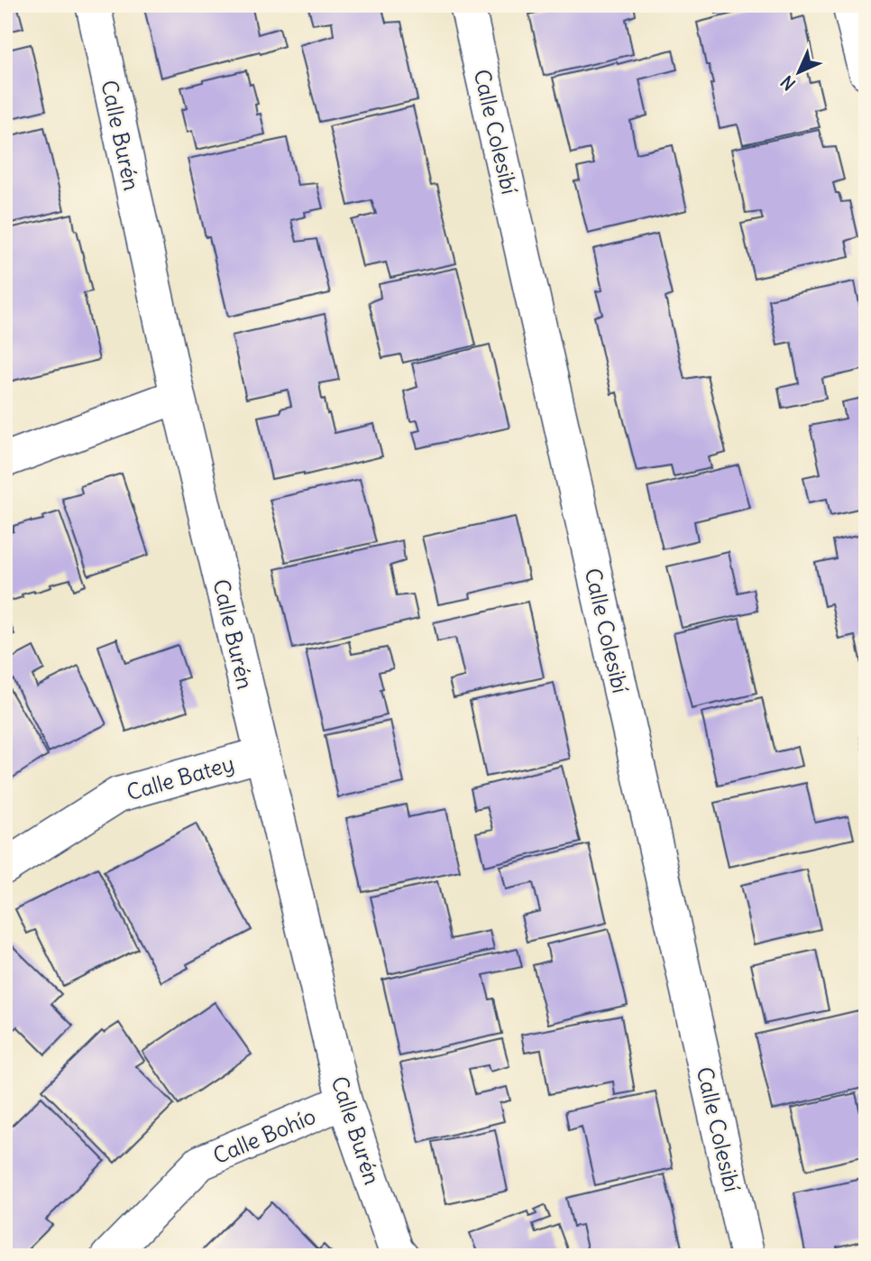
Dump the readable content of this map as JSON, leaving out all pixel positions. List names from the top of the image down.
{
  "streets": {
    "street": [
      "Calle Colesibí",
      "Calle Burén",
      "Calle Batey",
      "Calle Bohío"
    ]
  },
  "crossings": [
    ["Calle Burén", "Calle Batey"],
    ["Calle Burén", "Calle Bohío"]
  ],
  "north": "bottom left"
}
